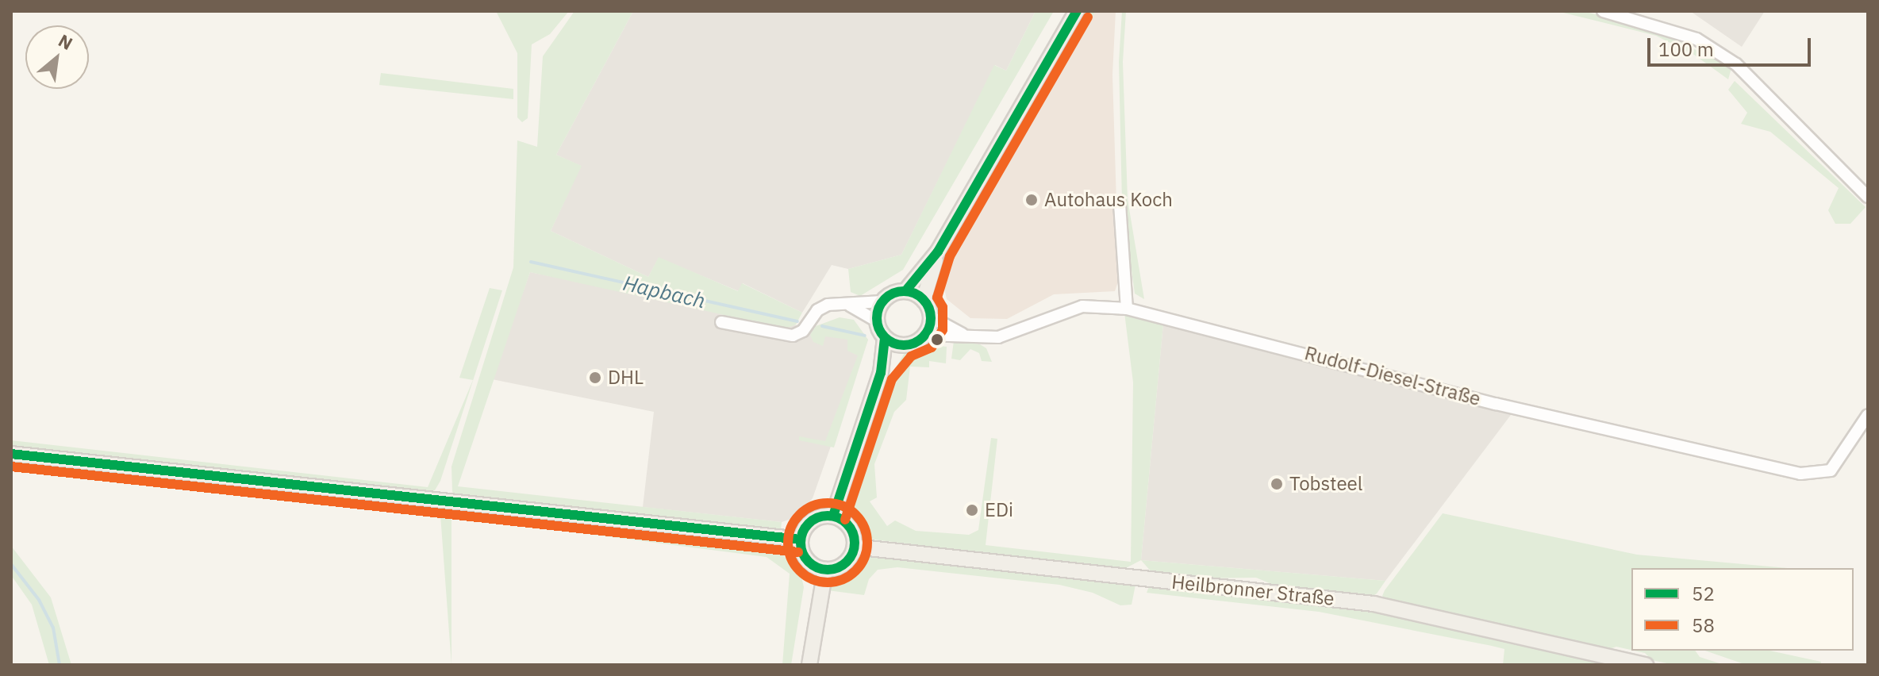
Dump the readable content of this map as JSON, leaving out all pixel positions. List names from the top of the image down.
{
  "streets": {
    "main road": ["Heilbronner Straße"],
    "street": ["Rudolf-Diesel-Straße"]
  },
  "water": ["Hapbach"],
  "places": [
    "Autohaus Koch",
    "DHL",
    "Tobsteel",
    "EDi"
  ],
  "lines": ["transit line 52", "transit line 58"],
  "legend": ["52", "58"],
  "scale_bar": "100 m",
  "north": "top right"
}
